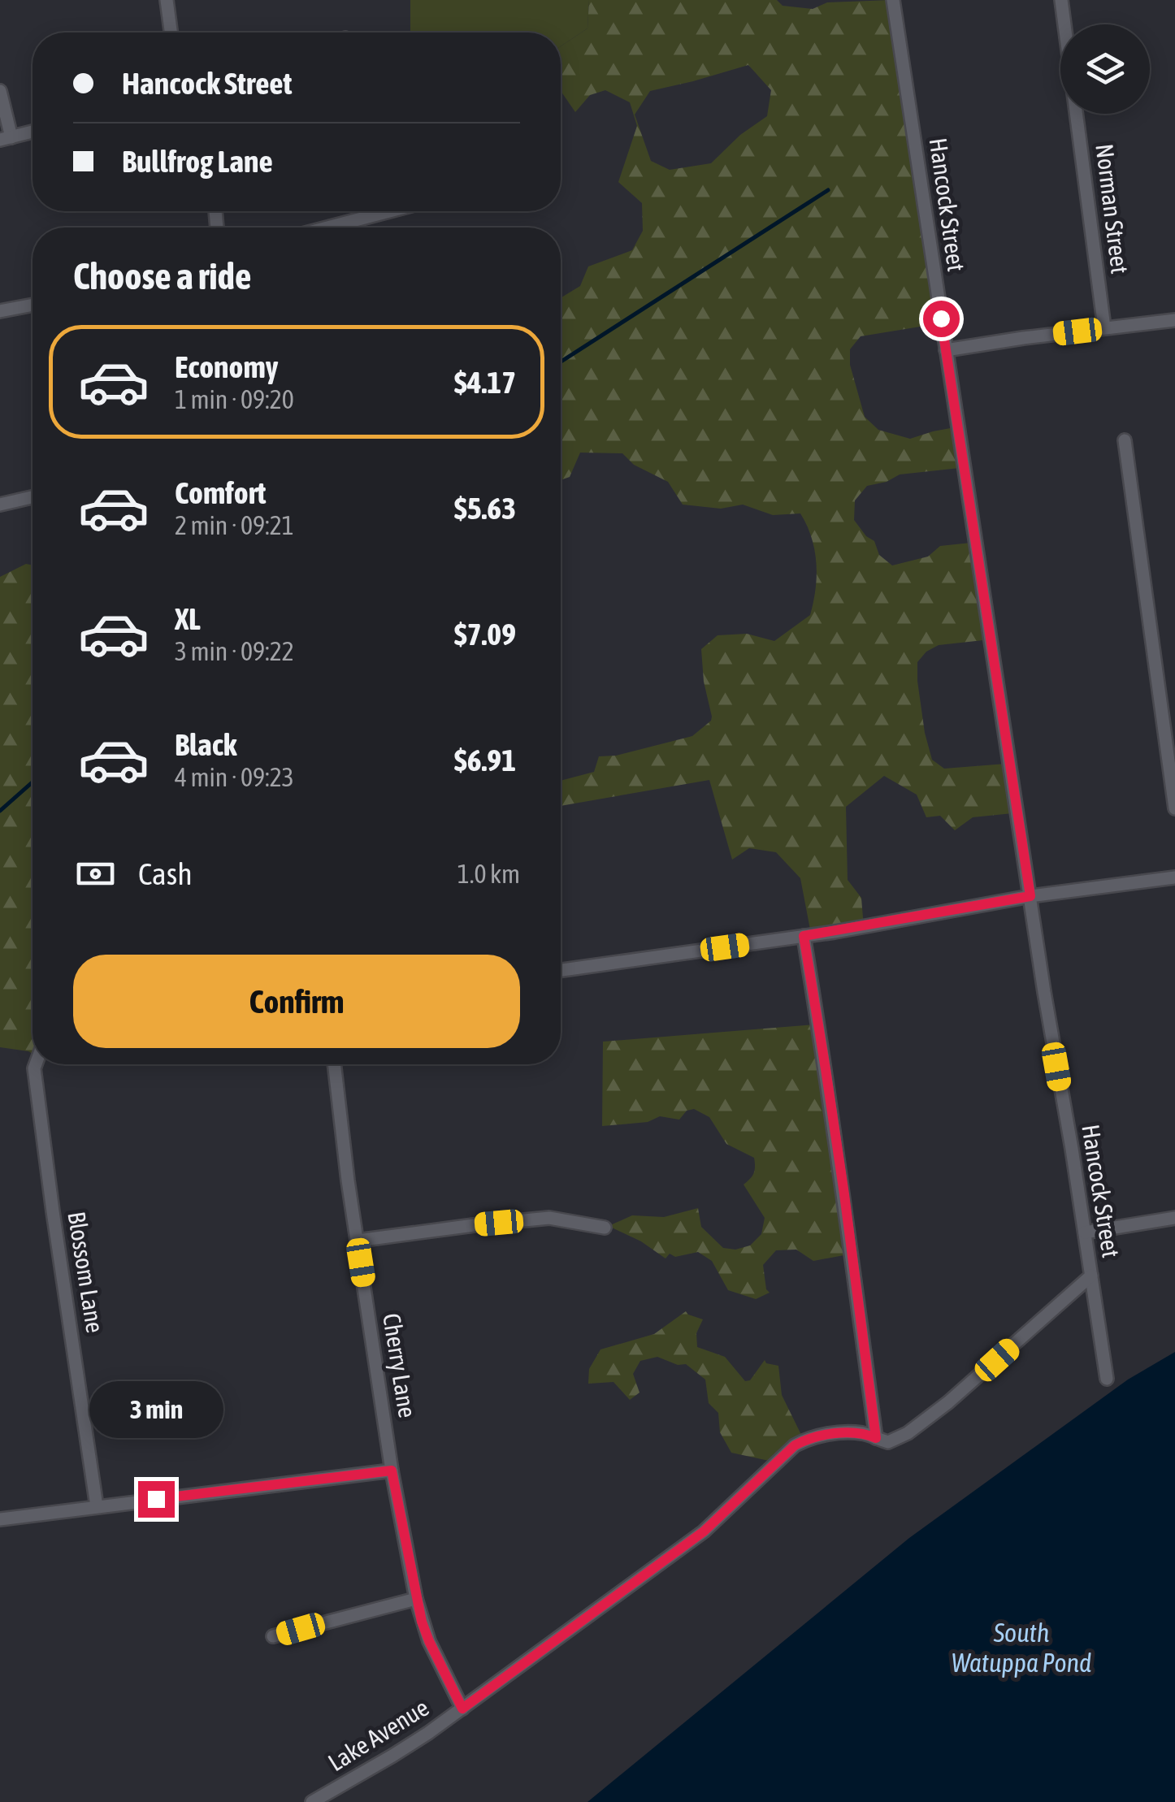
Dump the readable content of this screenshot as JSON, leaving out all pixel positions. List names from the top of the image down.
{
  "streets": {
    "street": [
      "Hancock Street",
      "Norman Street",
      "Blossom Lane",
      "Cherry Lane",
      "Lake Avenue"
    ]
  },
  "crossings": [
    ["Hancock Street", "Lake Avenue"],
    ["Cherry Lane", "Lake Avenue"]
  ],
  "water": ["South Watuppa Pond"],
  "page": {
    "banner": ["Hancock Street", "Bullfrog Lane"],
    "heading": "Choose a ride",
    "list": [
      {
        "name": "Economy",
        "note": "1 min · 09:20",
        "value": "$4.17"
      },
      {
        "name": "Comfort",
        "note": "2 min · 09:21",
        "value": "$5.63"
      },
      {
        "name": "XL",
        "note": "3 min · 09:22",
        "value": "$7.09"
      },
      {
        "name": "Black",
        "note": "4 min · 09:23",
        "value": "$6.91"
      }
    ],
    "pay": ["Cash", "1.0 km"],
    "buttons": "Confirm",
    "bubble": "3 min"
  }
}
